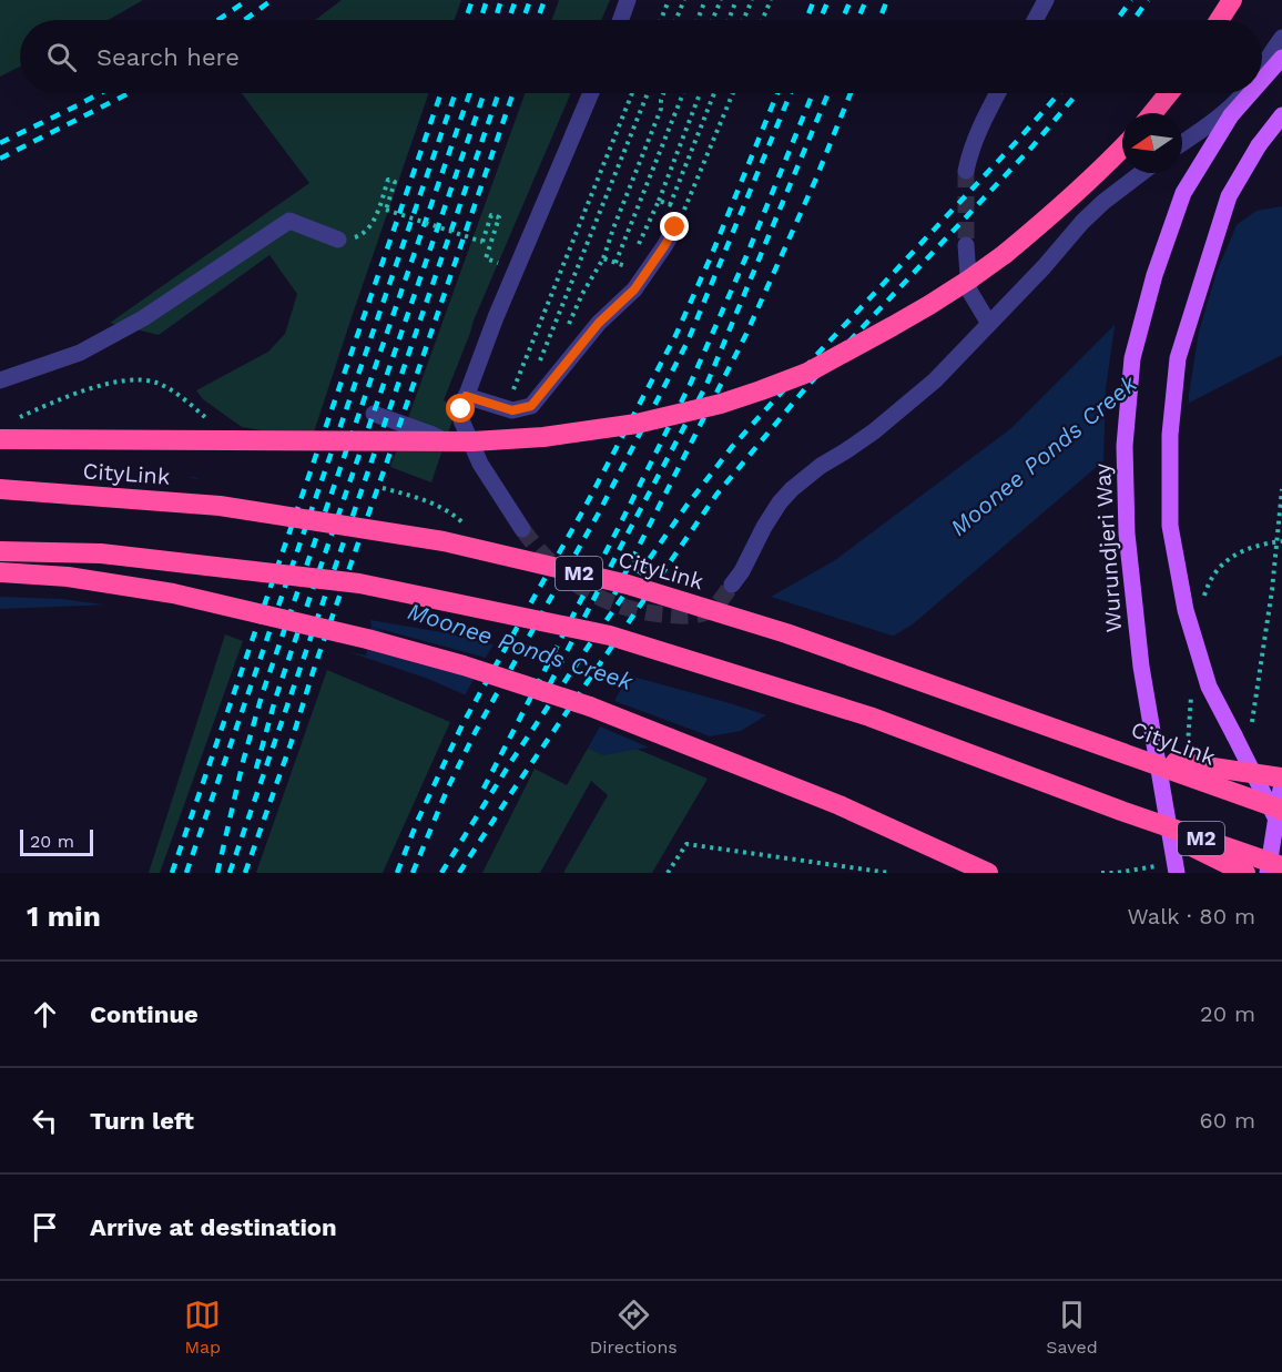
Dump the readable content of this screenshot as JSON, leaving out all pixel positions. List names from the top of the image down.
{
  "streets": {
    "highway": ["CityLink", "M2"],
    "main road": ["Wurundjeri Way"]
  },
  "water": ["Moonee Ponds Creek"],
  "scale_bar": "20 m",
  "north": "left",
  "page": {
    "search": "Search here",
    "scale": "20 m",
    "heading": ["1 min", "Walk · 80 m"],
    "list": [
      ["Continue", "20 m"],
      ["Turn left", "60 m"],
      "Arrive at destination"
    ],
    "nav": ["Map", "Directions", "Saved"]
  }
}
